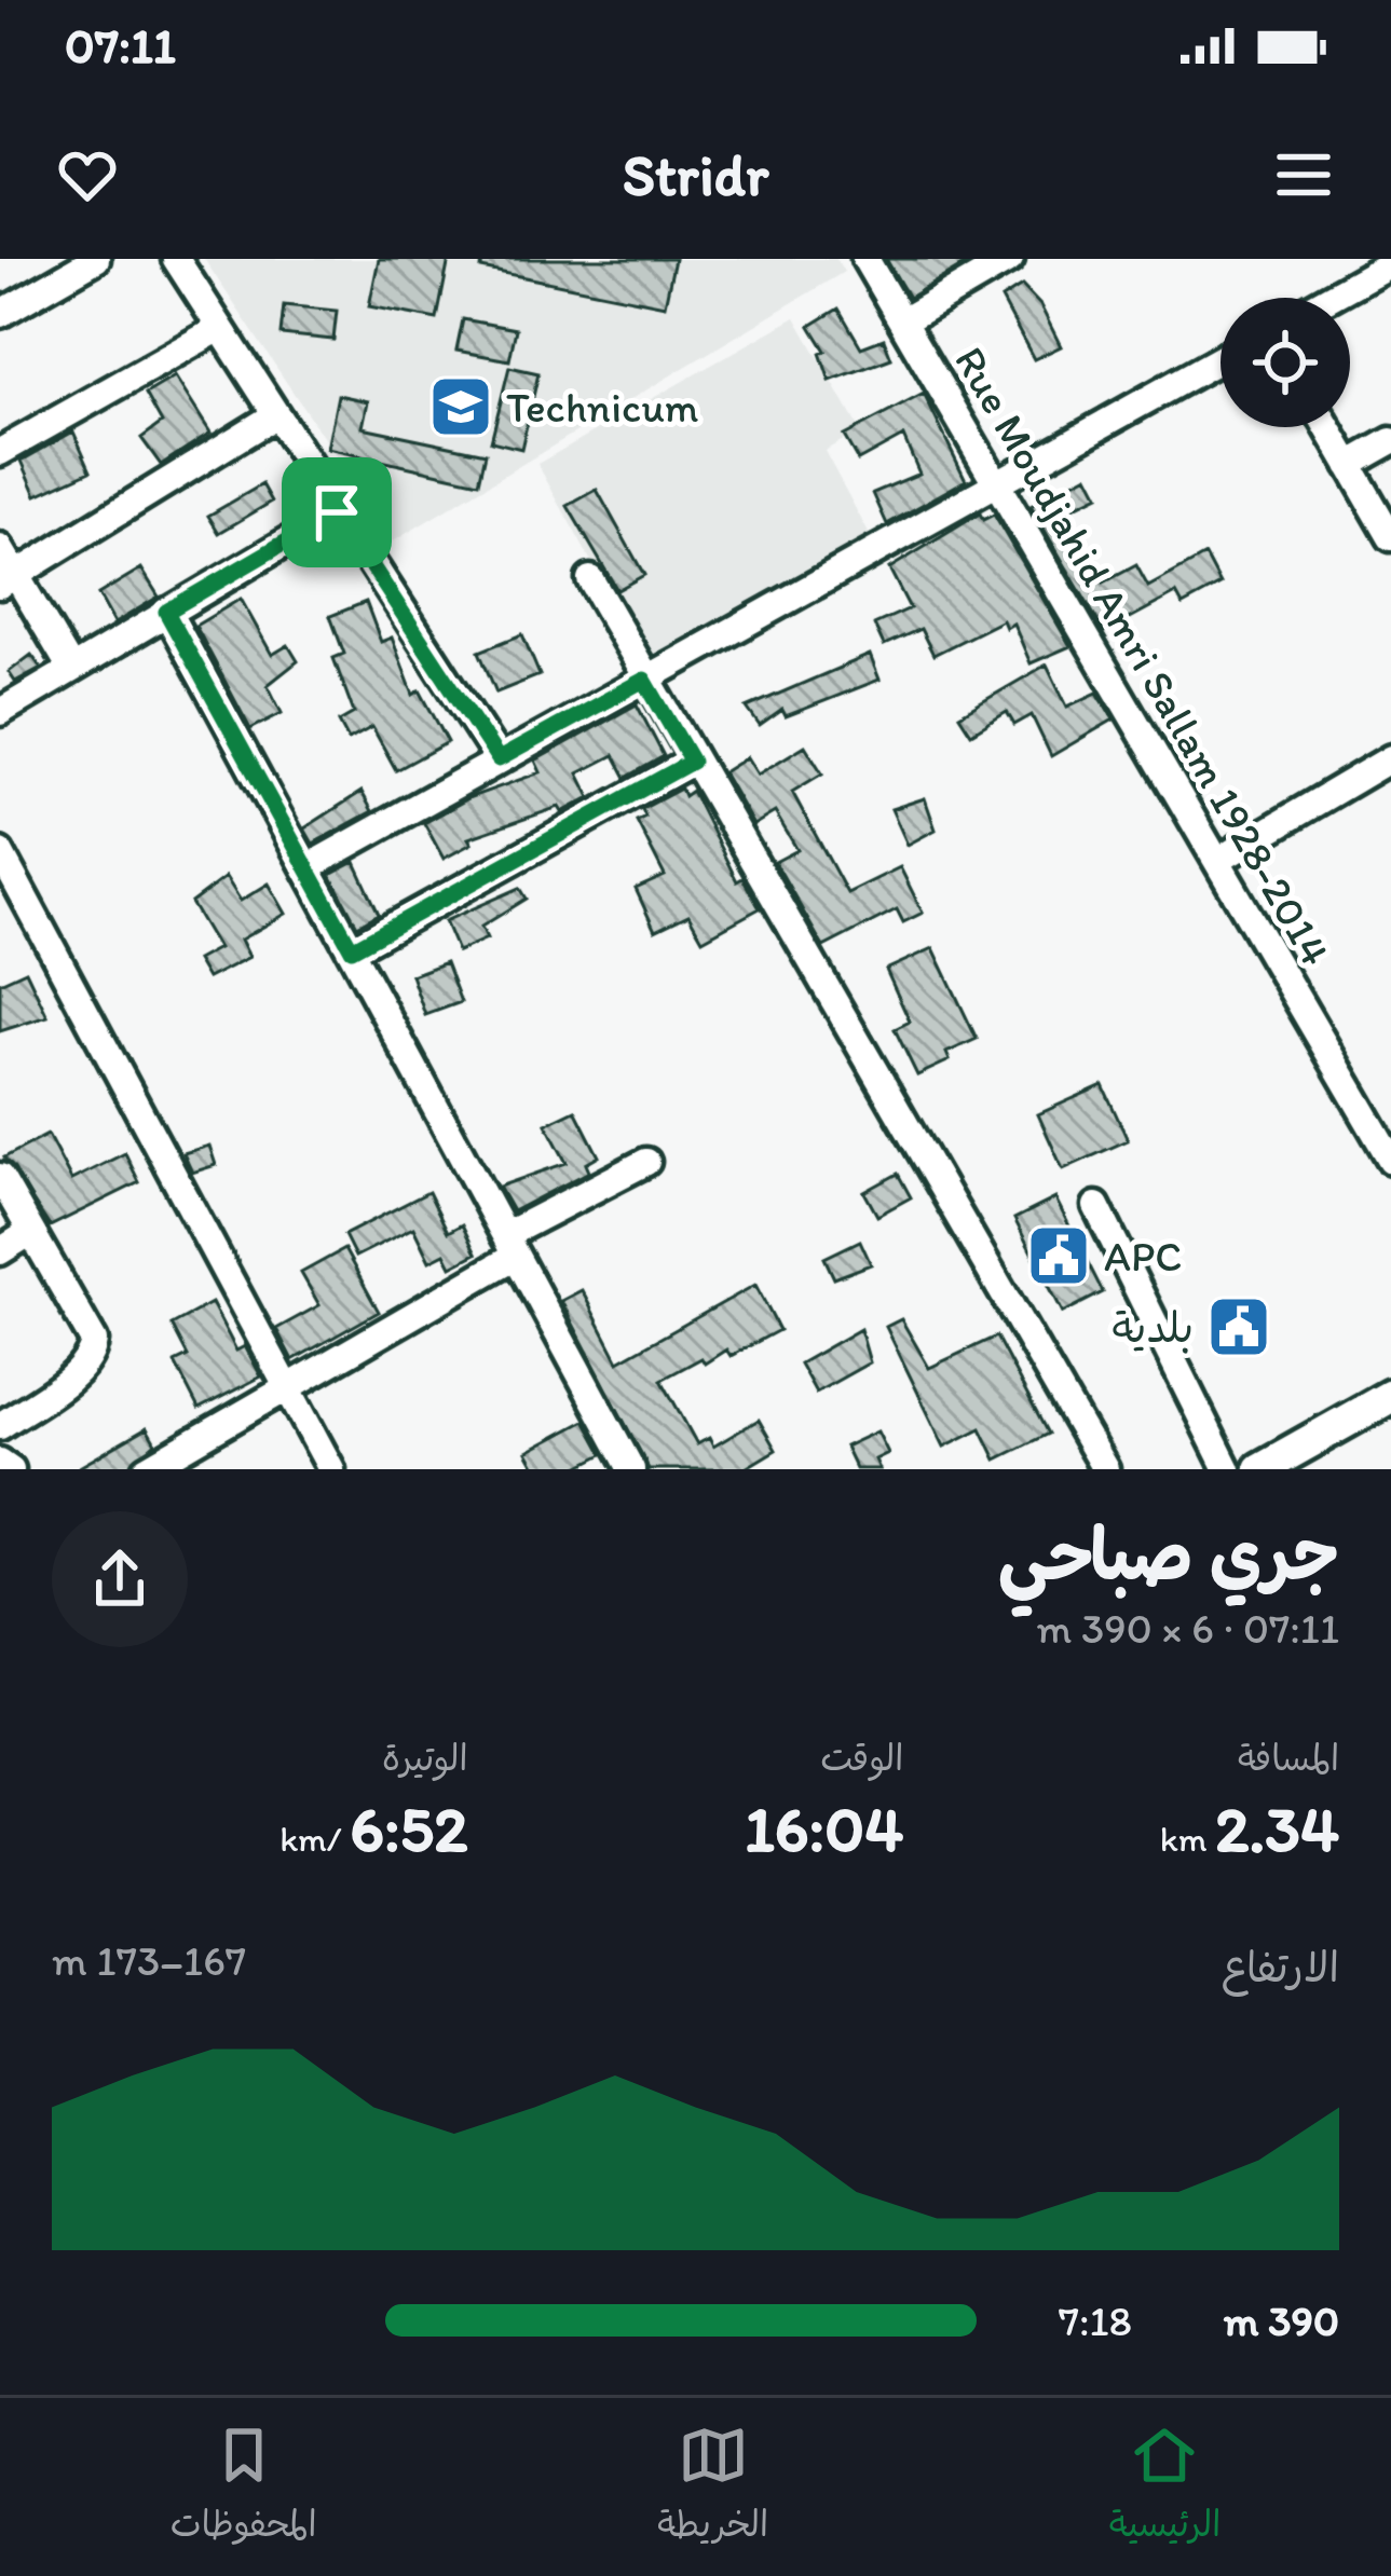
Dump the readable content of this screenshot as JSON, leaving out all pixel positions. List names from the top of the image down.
{
  "streets": {
    "street": ["Rue Moudjahid Amri Sallam 1928-2014"]
  },
  "places": {
    "school or university": ["Technicum"],
    "public building": ["APC", "بلدية"]
  },
  "page": {
    "status": "07:11",
    "header": "Stridr",
    "heading": ["جري صباحي", "07:11 · 6 × 390 m"],
    "stats": [
      ["المسافة", "2.34 km"],
      ["الوقت", "16:04"],
      ["الوتيرة", "6:52 /km"]
    ],
    "chart": ["الارتفاع", "167–173 m"],
    "list": [
      {
        "name": "390 m",
        "note": "7:18"
      }
    ],
    "tabs": ["الرئيسية", "الخريطة", "المحفوظات"]
  }
}
